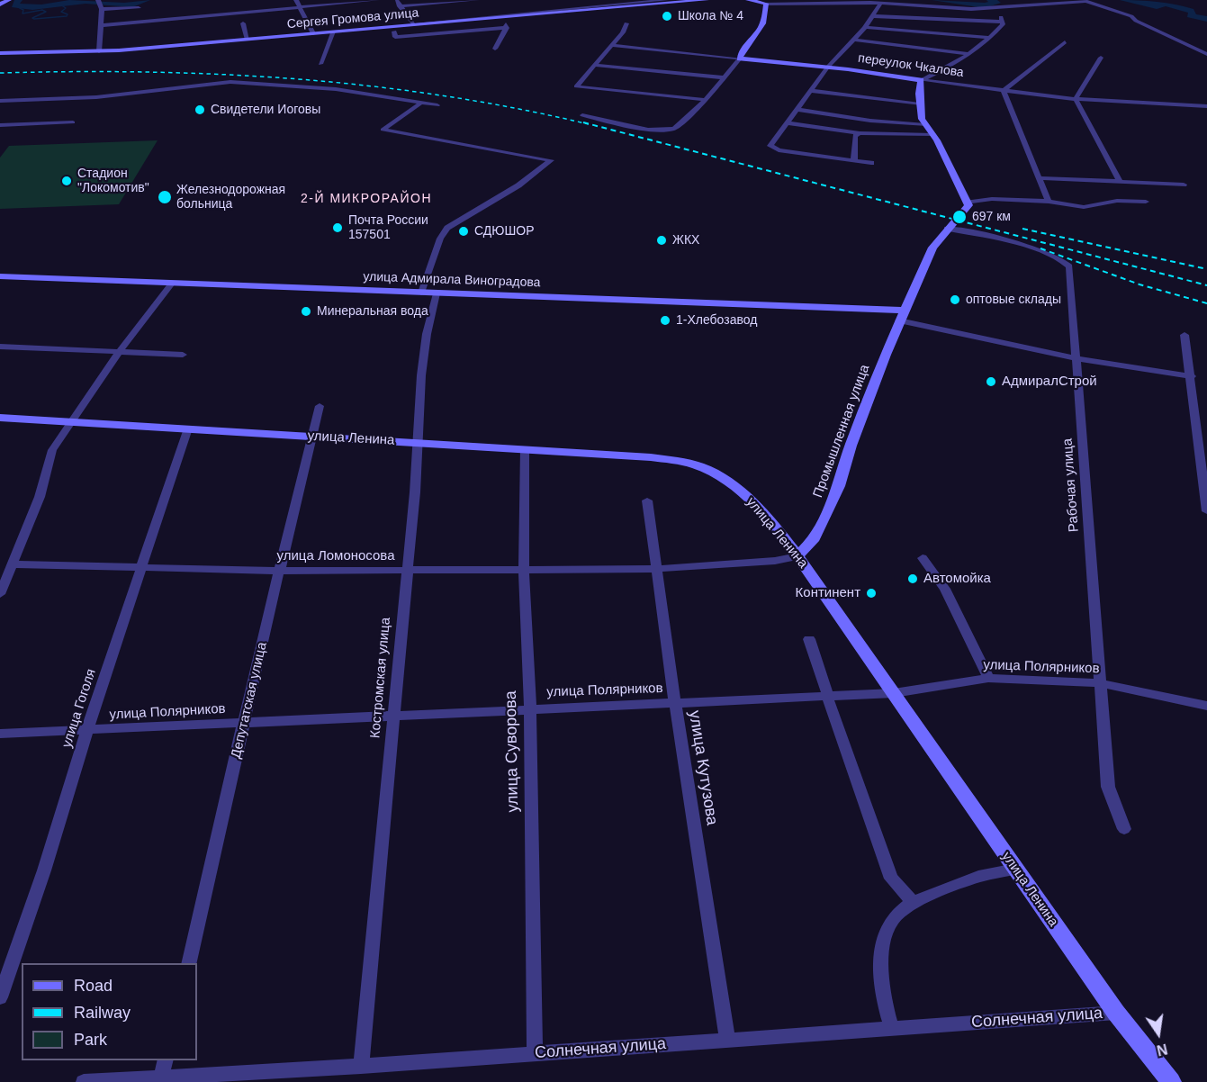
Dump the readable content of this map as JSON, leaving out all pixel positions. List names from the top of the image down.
{
  "streets": {
    "street": [
      "Сергея Громова улица",
      "переулок Чкалова",
      "улица Адмирала Виноградова",
      "Промышленная улица",
      "улица Ленина",
      "Рабочая улица",
      "улица Ломоносова",
      "улица Полярников",
      "Костромская улица",
      "Депутатская улица",
      "улица Гоголя",
      "улица Суворова",
      "улица Кутузова",
      "Солнечная улица"
    ]
  },
  "crossings": [
    ["улица Адмирала Виноградова", "Промышленная улица"],
    ["улица Адмирала Виноградова", "Костромская улица"],
    ["Промышленная улица", "улица Ленина"],
    ["Промышленная улица", "Рабочая улица"],
    ["Промышленная улица", "улица Ломоносова"],
    ["улица Ленина", "улица Ломоносова"],
    ["улица Ленина", "улица Полярников"],
    ["улица Ленина", "Костромская улица"],
    ["улица Ленина", "Депутатская улица"],
    ["улица Ленина", "улица Гоголя"],
    ["улица Ленина", "улица Суворова"],
    ["улица Ленина", "Солнечная улица"],
    ["Рабочая улица", "улица Полярников"],
    ["улица Ломоносова", "Костромская улица"],
    ["улица Ломоносова", "Депутатская улица"],
    ["улица Ломоносова", "улица Гоголя"],
    ["улица Ломоносова", "улица Суворова"],
    ["улица Ломоносова", "улица Кутузова"],
    ["улица Полярников", "Костромская улица"],
    ["улица Полярников", "Депутатская улица"],
    ["улица Полярников", "улица Гоголя"],
    ["улица Полярников", "улица Суворова"],
    ["улица Полярников", "улица Кутузова"],
    ["Костромская улица", "Солнечная улица"],
    ["улица Суворова", "Солнечная улица"],
    ["улица Кутузова", "Солнечная улица"]
  ],
  "districts": ["2-Й МИКРОРАЙОН"],
  "places": [
    "Школа № 4",
    "Свидетели Иоговы",
    "Стадион \"Локомотив\"",
    "Железнодорожная больница",
    "697 км",
    "Почта России 157501",
    "СДЮШОР",
    "ЖКХ",
    "оптовые склады",
    "Минеральная вода",
    "1-Хлебозавод",
    "АдмиралСтрой",
    "Автомойка",
    "Континент"
  ],
  "legend": ["Road", "Railway", "Park"],
  "north": "bottom"
}
